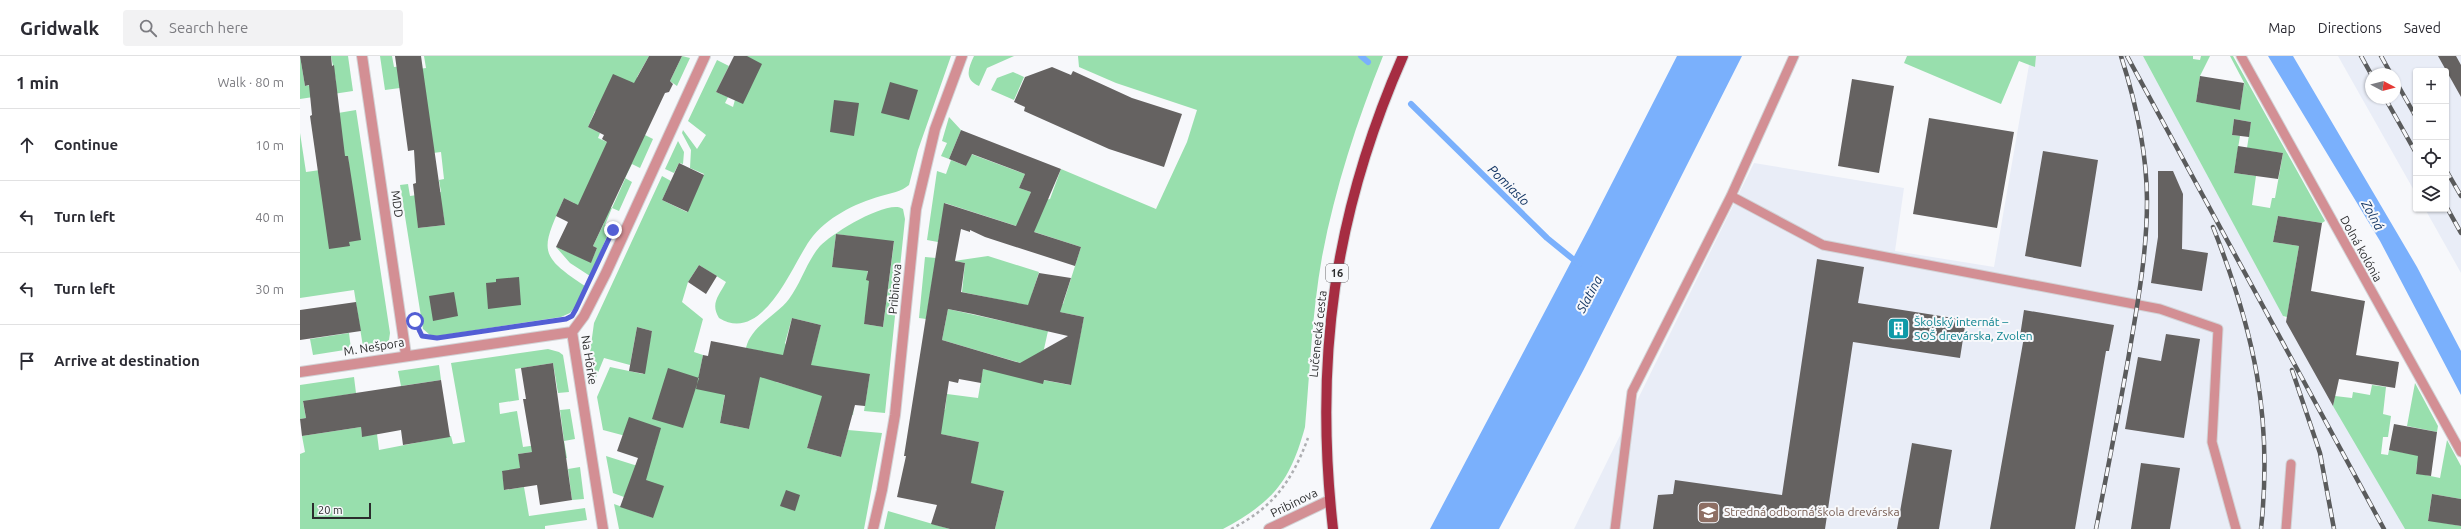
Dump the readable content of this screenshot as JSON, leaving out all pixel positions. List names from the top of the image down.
{
  "streets": {
    "main road": ["16", "Lučenecká cesta"],
    "street": [
      "MDD",
      "Pribinova",
      "M. Nešpora",
      "Na Hôrke"
    ],
    "lane": ["Dolná kolónia"]
  },
  "crossings": [
    ["MDD", "M. Nešpora"],
    ["Pribinova", "Lučenecká cesta"],
    ["M. Nešpora", "Na Hôrke"]
  ],
  "water": ["Pomiaslo", "Zolná", "Slatina"],
  "places": {
    "building": ["Školský internát – SOŠ drevárska, Zvolen"],
    "school or university": ["Stredná odborná škola drevárska"]
  },
  "scale_bar": "20 m",
  "north": "right",
  "page": {
    "header": "Gridwalk",
    "search": "Search here",
    "nav": ["Map", "Directions", "Saved"],
    "heading": ["1 min", "Walk · 80 m"],
    "map_buttons": ["+", "−"],
    "list": [
      ["Continue", "10 m"],
      ["Turn left", "40 m"],
      ["Turn left", "30 m"],
      "Arrive at destination"
    ],
    "scale": "20 m"
  }
}
